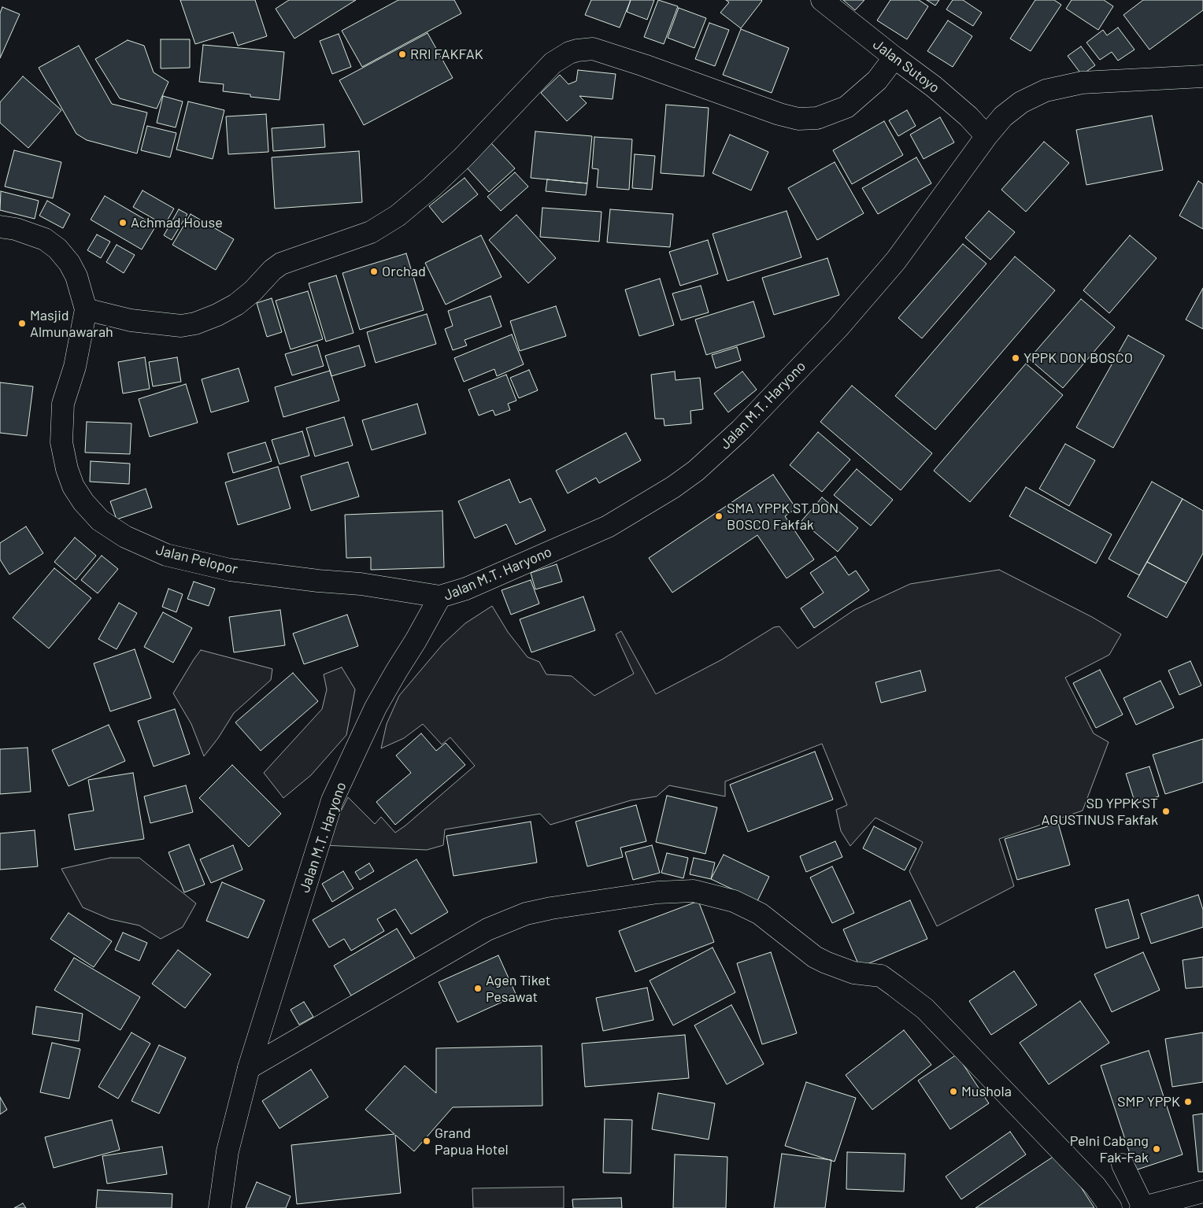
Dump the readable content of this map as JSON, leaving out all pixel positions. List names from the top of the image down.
{
  "streets": {
    "main road": ["Jalan Sutoyo", "Jalan M.T. Haryono", "Jalan Pelopor"]
  },
  "crossings": [
    ["Jalan Sutoyo", "Jalan M.T. Haryono"],
    ["Jalan M.T. Haryono", "Jalan Pelopor"]
  ],
  "places": [
    "RRI FAKFAK",
    "Achmad House",
    "Orchad",
    "Masjid Almunawarah",
    "YPPK DON BOSCO",
    "SMA YPPK ST DON BOSCO Fakfak",
    "SD YPPK ST AGUSTINUS Fakfak",
    "Agen Tiket Pesawat",
    "Mushola",
    "SMP YPPK",
    "Grand Papua Hotel",
    "Pelni Cabang Fak-Fak"
  ]
}
